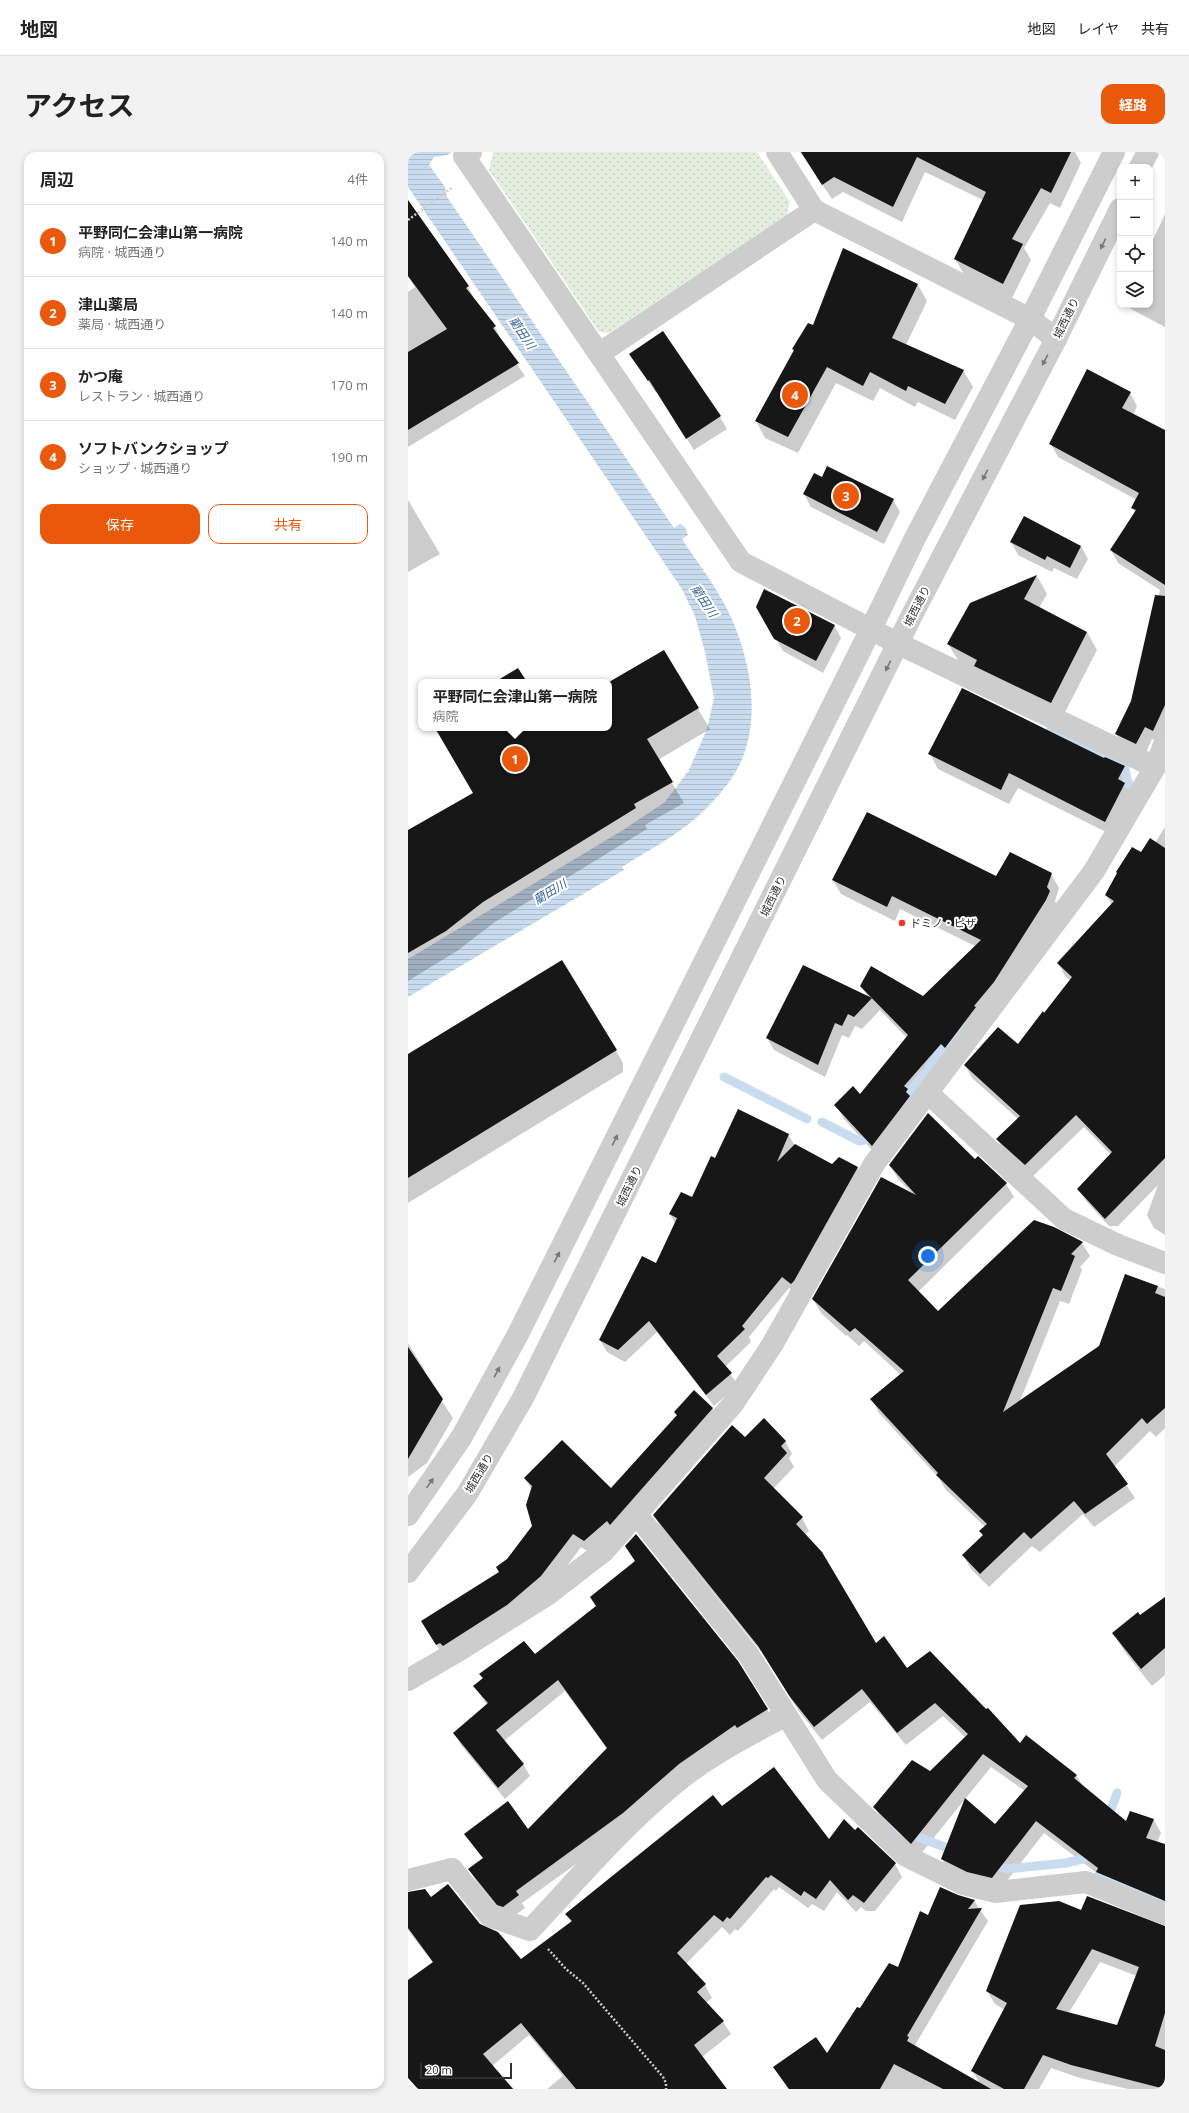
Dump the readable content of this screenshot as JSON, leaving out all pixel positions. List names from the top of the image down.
{
  "streets": {
    "street": ["城西通り"]
  },
  "water": ["藺田川"],
  "places": ["ドミノ・ピザ"],
  "scale_bar": "20 m",
  "page": {
    "header": "地図",
    "nav": ["地図", "レイヤ", "共有"],
    "title": "アクセス",
    "buttons": [
      "経路",
      ["保存", "共有"]
    ],
    "heading": ["周辺", "4件"],
    "map_buttons": ["+", "−"],
    "list": [
      {
        "mark": "1",
        "name": "平野同仁会津山第一病院",
        "note": "病院 · 城西通り",
        "value": "140 m"
      },
      {
        "mark": "2",
        "name": "津山薬局",
        "note": "薬局 · 城西通り",
        "value": "140 m"
      },
      {
        "mark": "3",
        "name": "かつ庵",
        "note": "レストラン · 城西通り",
        "value": "170 m"
      },
      {
        "mark": "4",
        "name": "ソフトバンクショップ",
        "note": "ショップ · 城西通り",
        "value": "190 m"
      }
    ],
    "pins": [
      "4",
      "3",
      "2",
      "1"
    ],
    "popup": ["平野同仁会津山第一病院", "病院"],
    "scale": "20 m"
  }
}
